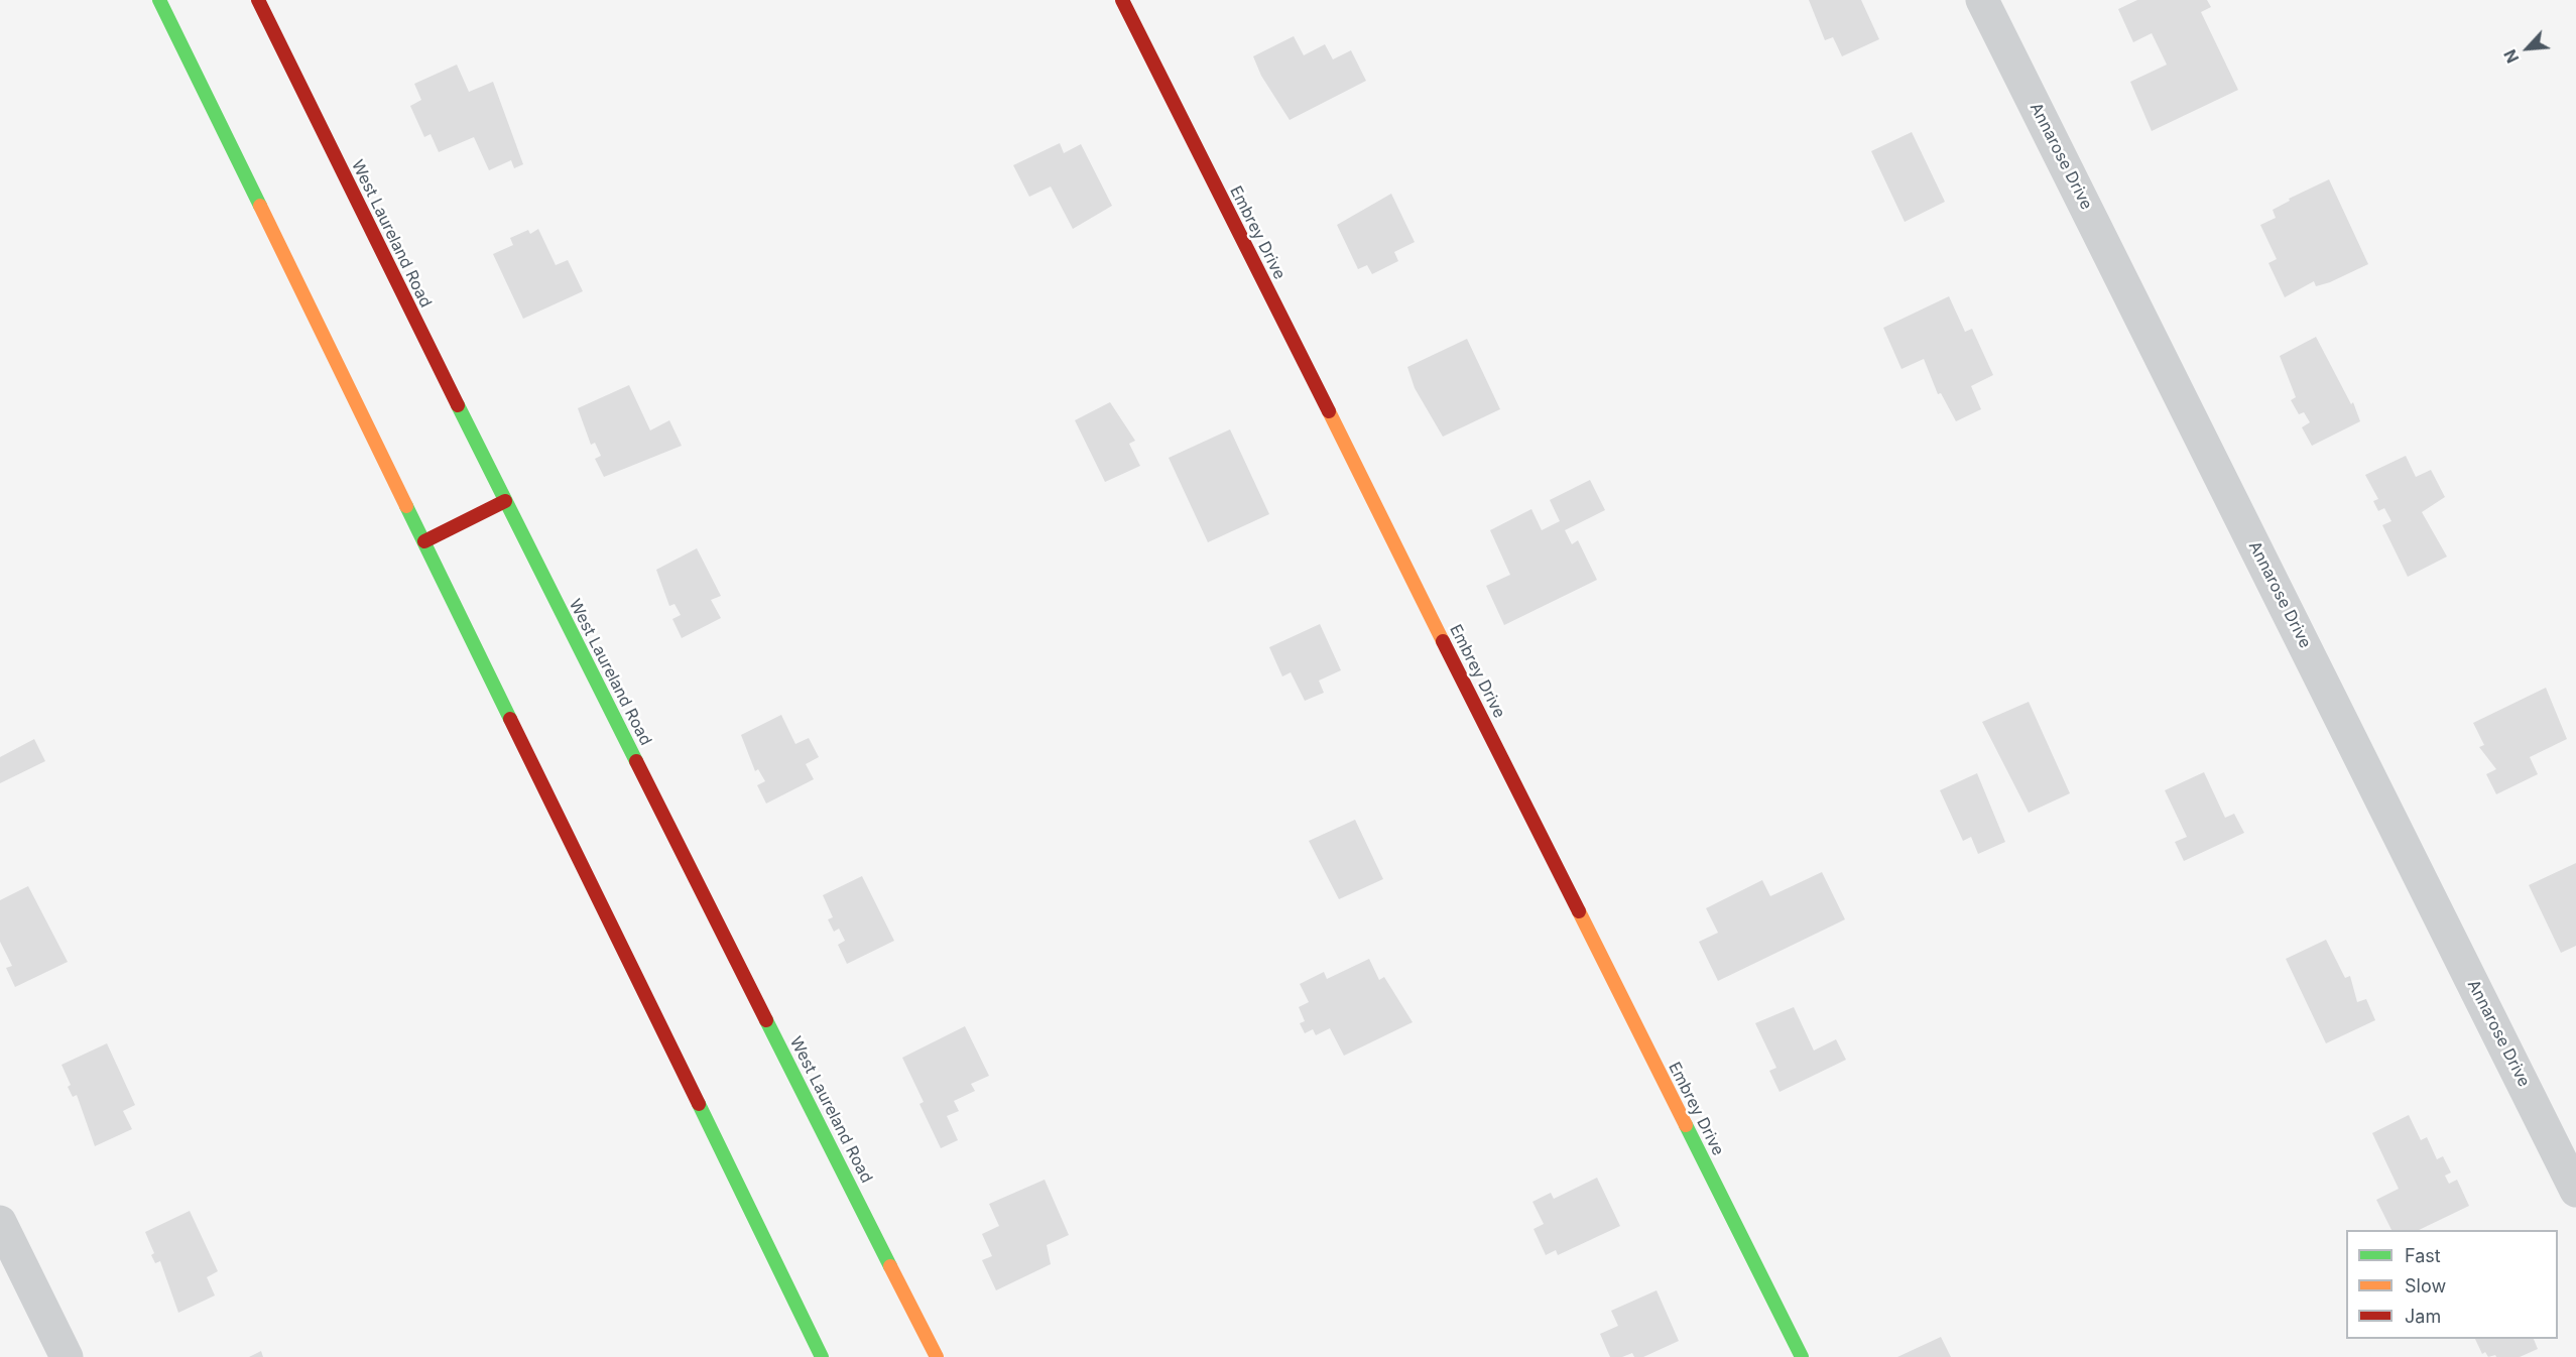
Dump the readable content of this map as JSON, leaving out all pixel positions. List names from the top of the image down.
{
  "streets": {
    "main road": ["Embrey Drive", "West Laureland Road"],
    "street": ["Annarose Drive"]
  },
  "legend": ["Fast", "Slow", "Jam"],
  "north": "bottom left"
}
